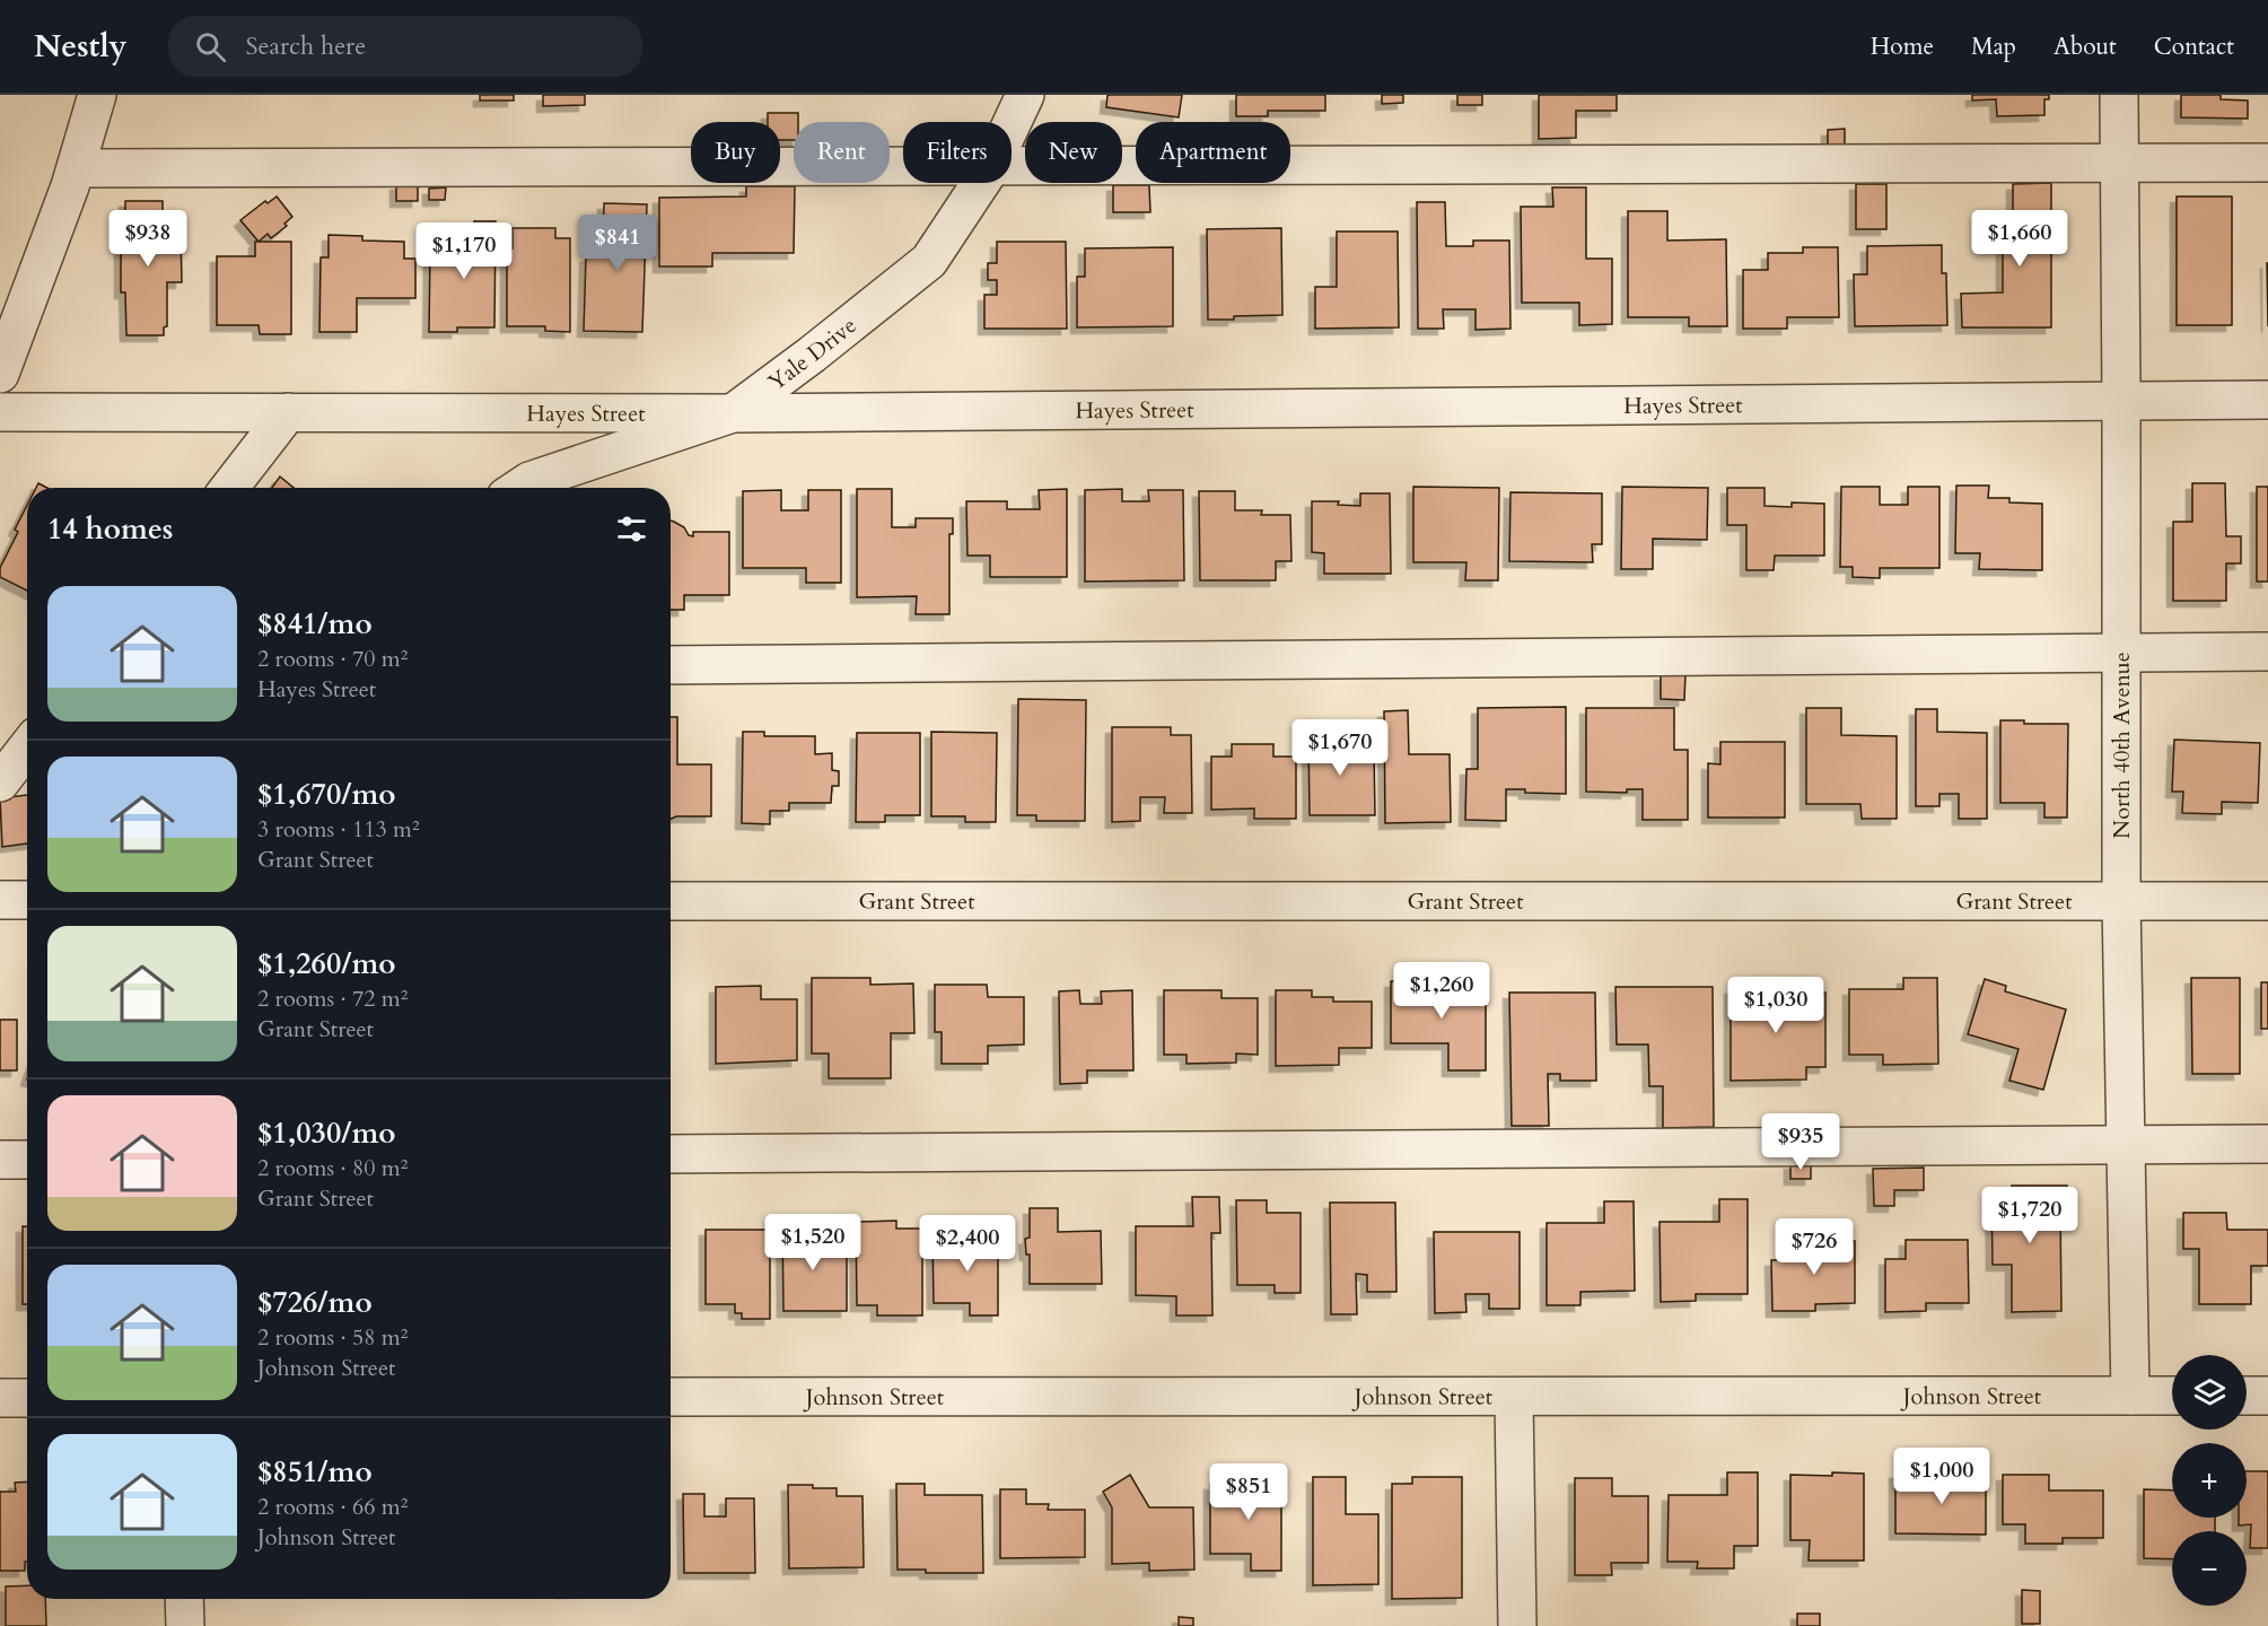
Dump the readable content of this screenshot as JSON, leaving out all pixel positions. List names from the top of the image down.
{
  "streets": {
    "street": [
      "Yale Drive",
      "Hayes Street",
      "North 40th Avenue",
      "Grant Street",
      "Johnson Street"
    ]
  },
  "crossings": [
    ["Yale Drive", "Hayes Street"],
    ["Hayes Street", "North 40th Avenue"],
    ["North 40th Avenue", "Grant Street"],
    ["North 40th Avenue", "Johnson Street"]
  ],
  "page": {
    "header": "Nestly",
    "search": "Search here",
    "nav": [
      "Home",
      "Map",
      "About",
      "Contact"
    ],
    "chip": [
      "Buy",
      "Rent",
      "Filters",
      "New",
      "Apartment"
    ],
    "price": [
      "$938",
      "$1,660",
      "$841",
      "$1,170",
      "$1,670",
      "$1,260",
      "$1,030",
      "$935",
      "$1,720",
      "$1,520",
      "$2,400",
      "$726",
      "$1,000",
      "$851"
    ],
    "heading": "14 homes",
    "list": [
      {
        "name": "$841/mo",
        "note": "2 rooms · 70 m² · Hayes Street"
      },
      {
        "name": "$1,670/mo",
        "note": "3 rooms · 113 m² · Grant Street"
      },
      {
        "name": "$1,260/mo",
        "note": "2 rooms · 72 m² · Grant Street"
      },
      {
        "name": "$1,030/mo",
        "note": "2 rooms · 80 m² · Grant Street"
      },
      {
        "name": "$726/mo",
        "note": "2 rooms · 58 m² · Johnson Street"
      },
      {
        "name": "$851/mo",
        "note": "2 rooms · 66 m² · Johnson Street"
      }
    ],
    "map_buttons": ["+", "−"]
  }
}
